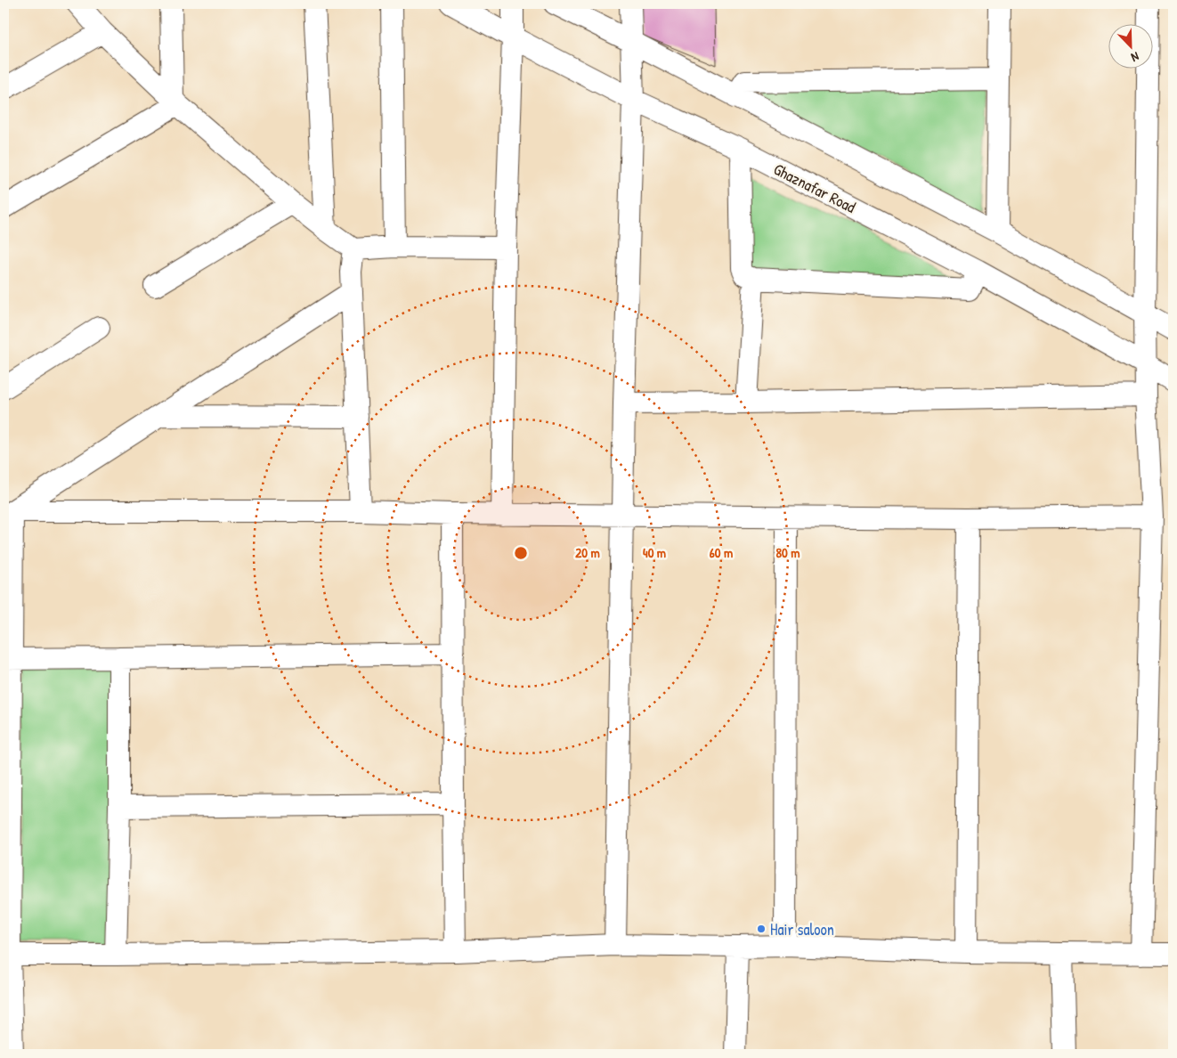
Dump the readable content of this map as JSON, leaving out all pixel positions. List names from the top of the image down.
{
  "streets": {
    "street": ["Ghaznafar Road"]
  },
  "places": ["Hair saloon"],
  "north": "bottom right",
  "rings": [
    "20 m",
    "40 m",
    "60 m",
    "80 m"
  ]
}
